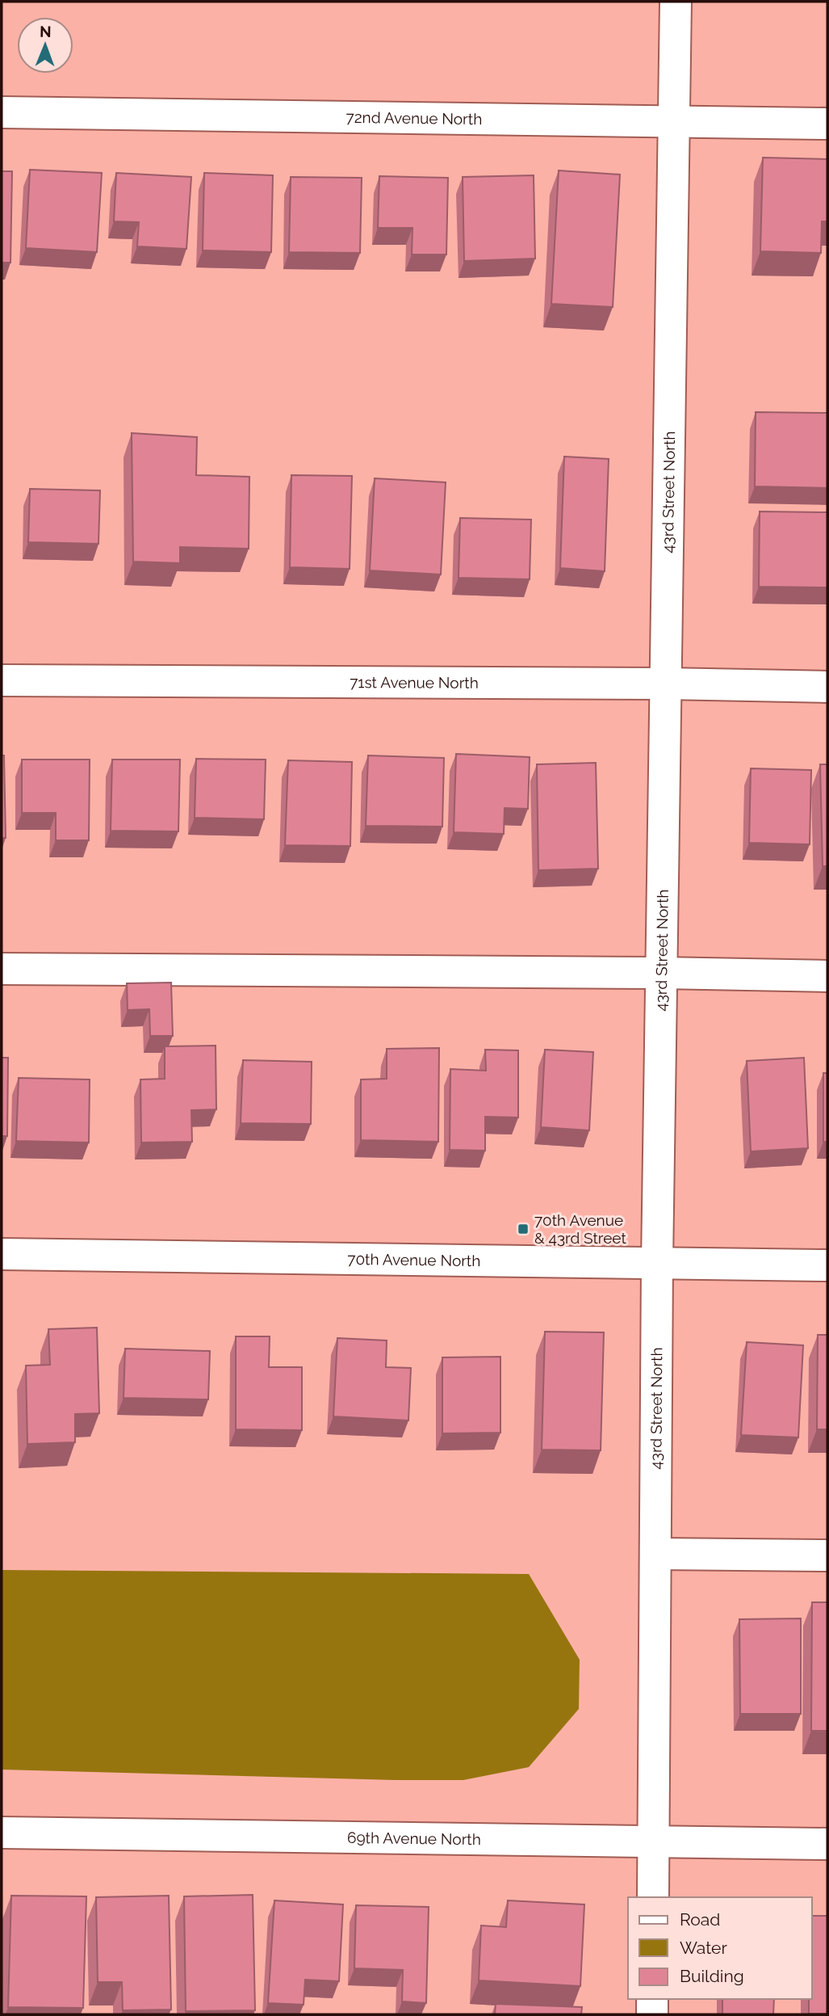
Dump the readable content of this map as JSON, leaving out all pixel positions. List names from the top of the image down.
{
  "streets": {
    "street": [
      "72nd Avenue North",
      "43rd Street North",
      "71st Avenue North",
      "70th Avenue North",
      "69th Avenue North"
    ]
  },
  "crossings": [
    ["72nd Avenue North", "43rd Street North"],
    ["43rd Street North", "71st Avenue North"],
    ["43rd Street North", "70th Avenue North"],
    ["43rd Street North", "69th Avenue North"]
  ],
  "places": {
    "transit": ["70th Avenue & 43rd Street"]
  },
  "legend": ["Road", "Water", "Building"],
  "north": "top"
}
